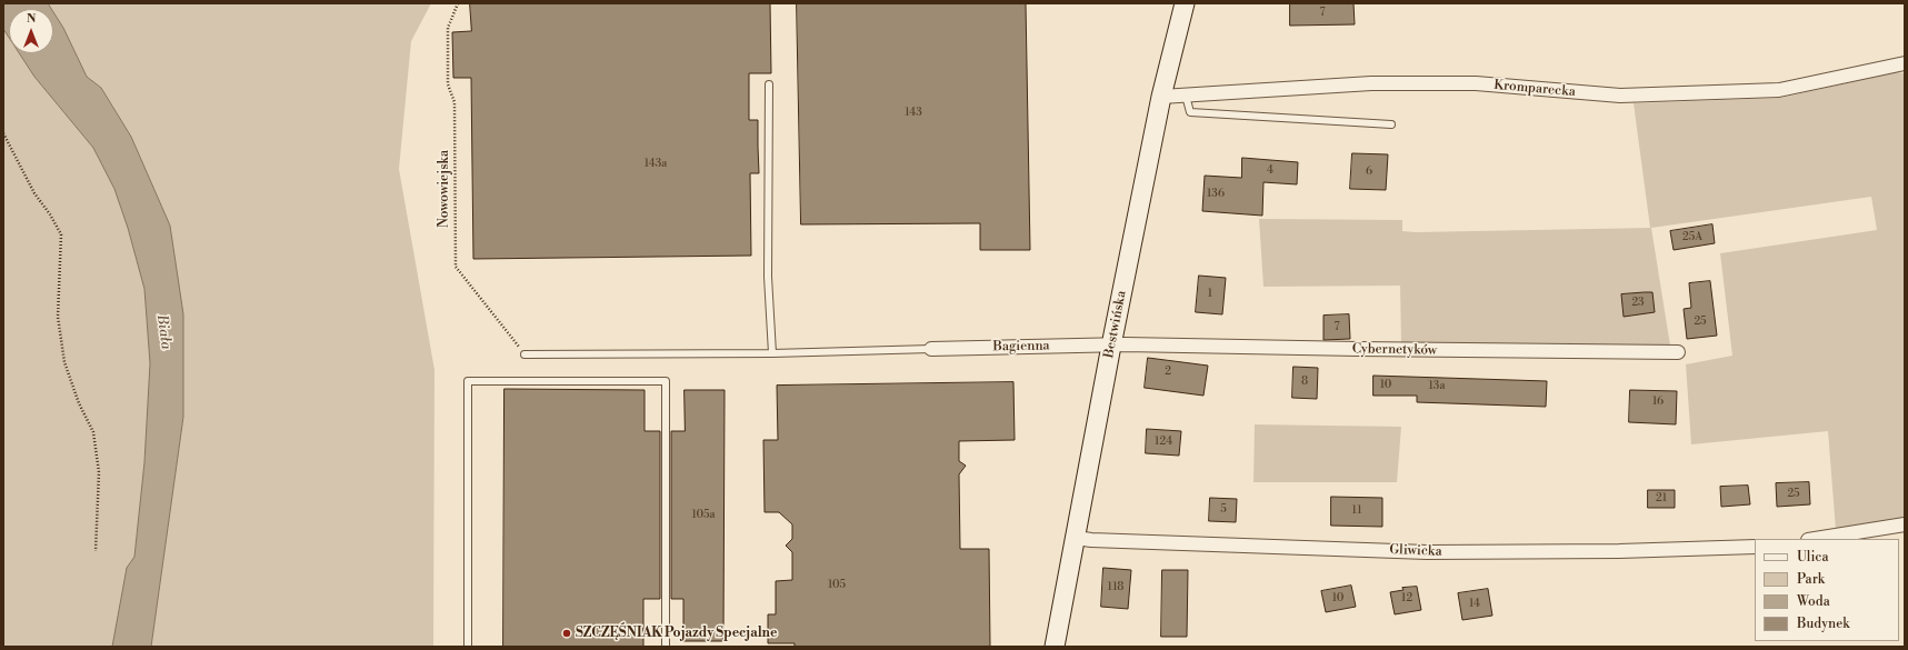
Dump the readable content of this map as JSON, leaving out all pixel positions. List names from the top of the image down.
{
  "streets": {
    "street": [
      "Kromparecka",
      "Bestwińska",
      "Bagienna",
      "Cybernetyków",
      "Gliwicka"
    ],
    "path": ["Nowowiejska"]
  },
  "crossings": [
    ["Kromparecka", "Bestwińska"],
    ["Bestwińska", "Bagienna"],
    ["Bestwińska", "Cybernetyków"],
    ["Bestwińska", "Gliwicka"],
    ["Bagienna", "Cybernetyków"]
  ],
  "water": ["Biała"],
  "places": ["SZCZĘŚNIAK Pojazdy Specjalne"],
  "house_numbers": [
    "7",
    "143",
    "143a",
    "4",
    "6",
    "136",
    "25A",
    "1",
    "23",
    "25",
    "7",
    "2",
    "8",
    "10",
    "13a",
    "16",
    "124",
    "25",
    "21",
    "5",
    "11",
    "105a",
    "105",
    "118",
    "10",
    "12",
    "14"
  ],
  "legend": [
    "Ulica",
    "Park",
    "Woda",
    "Budynek"
  ],
  "north": "top"
}
